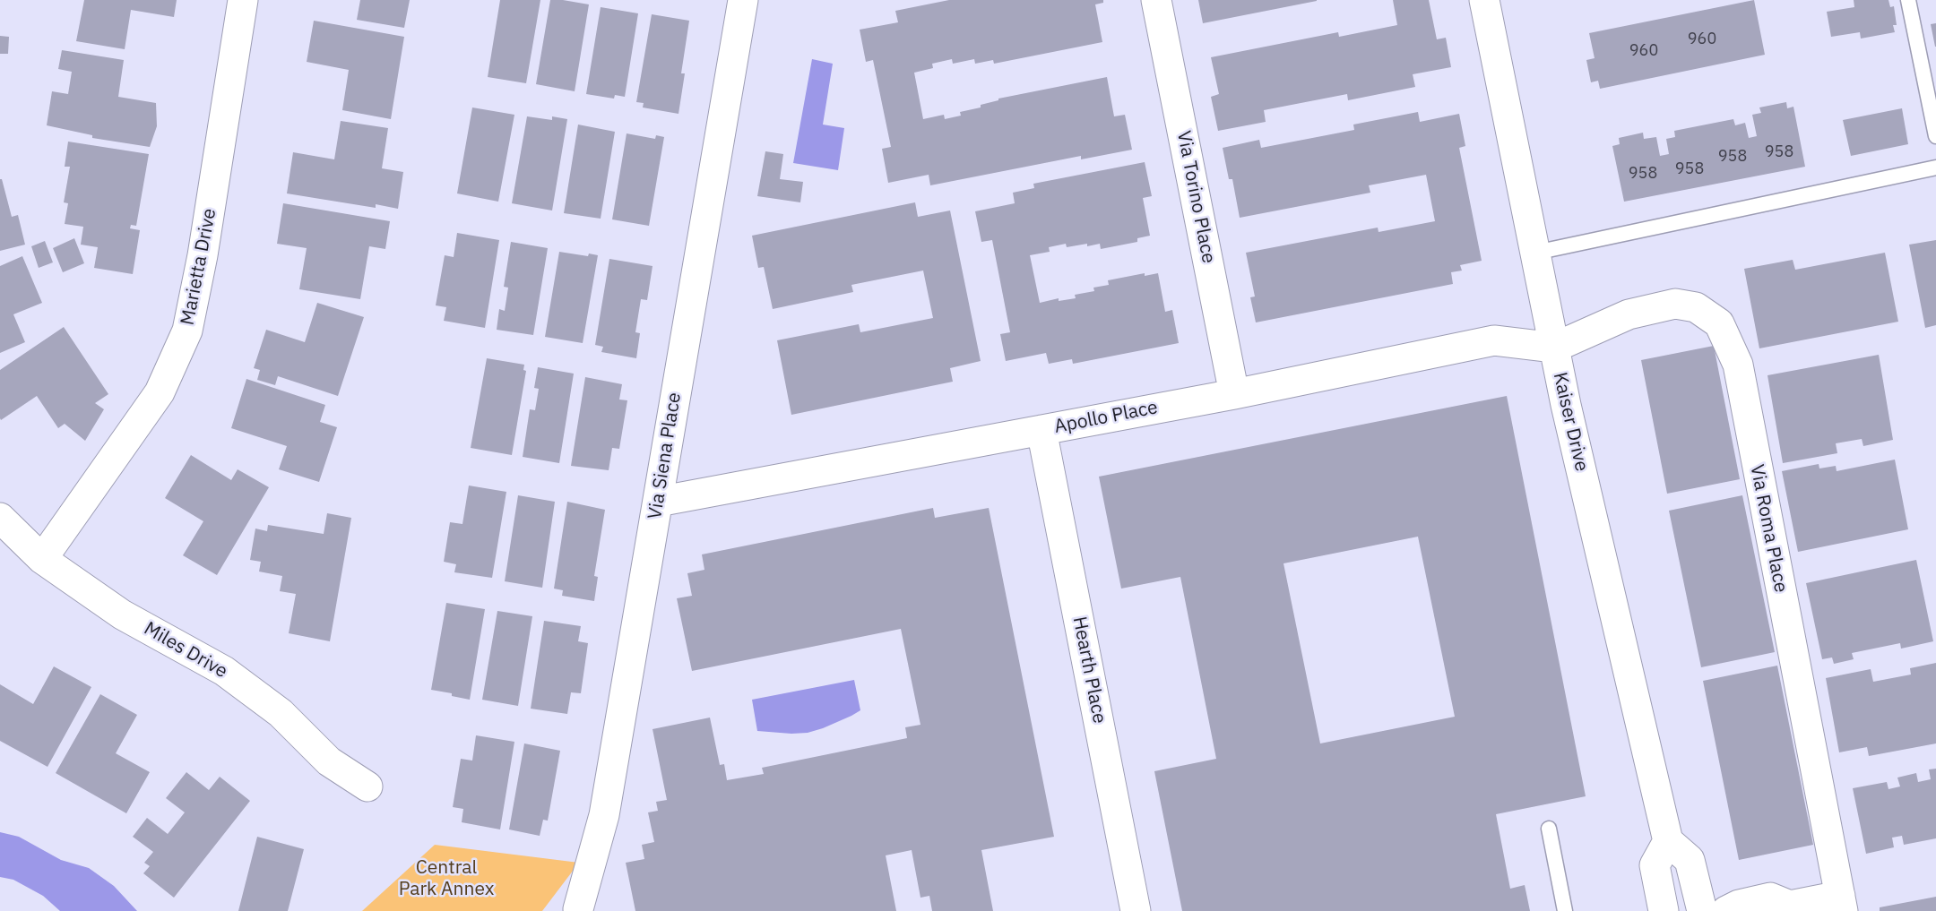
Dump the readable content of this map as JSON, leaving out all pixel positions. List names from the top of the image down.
{
  "streets": {
    "street": [
      "Via Torino Place",
      "Marietta Drive",
      "Apollo Place",
      "Kaiser Drive",
      "Via Siena Place",
      "Via Roma Place",
      "Miles Drive",
      "Hearth Place"
    ]
  },
  "crossings": [
    ["Via Torino Place", "Apollo Place"],
    ["Marietta Drive", "Miles Drive"],
    ["Apollo Place", "Kaiser Drive"],
    ["Apollo Place", "Via Siena Place"],
    ["Apollo Place", "Via Roma Place"],
    ["Apollo Place", "Hearth Place"],
    ["Kaiser Drive", "Via Roma Place"]
  ],
  "parks": ["Central Park Annex"],
  "house_numbers": [
    "960",
    "960",
    "958",
    "958",
    "958",
    "958"
  ]
}
